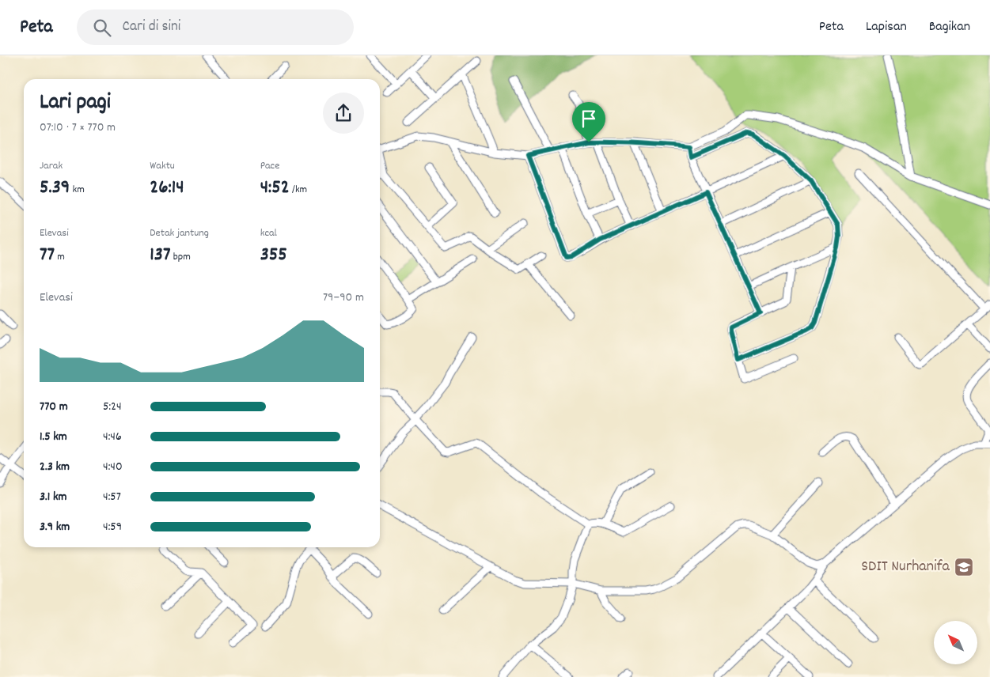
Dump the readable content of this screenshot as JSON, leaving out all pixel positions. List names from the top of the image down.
{
  "places": {
    "school or university": ["SDIT Nurhanifa"]
  },
  "north": "top left",
  "page": {
    "header": "Peta",
    "search": "Cari di sini",
    "nav": ["Peta", "Lapisan", "Bagikan"],
    "heading": ["Lari pagi", "07:10 · 7 × 770 m"],
    "stats": [
      ["Jarak", "5.39 km"],
      ["Waktu", "26:14"],
      ["Pace", "4:52 /km"],
      ["Elevasi", "77 m"],
      ["Detak jantung", "137 bpm"],
      ["kcal", "355"]
    ],
    "chart": ["Elevasi", "79–90 m"],
    "list": [
      {
        "name": "770 m",
        "note": "5:24"
      },
      {
        "name": "1.5 km",
        "note": "4:46"
      },
      {
        "name": "2.3 km",
        "note": "4:40"
      },
      {
        "name": "3.1 km",
        "note": "4:57"
      },
      {
        "name": "3.9 km",
        "note": "4:59"
      }
    ]
  }
}
